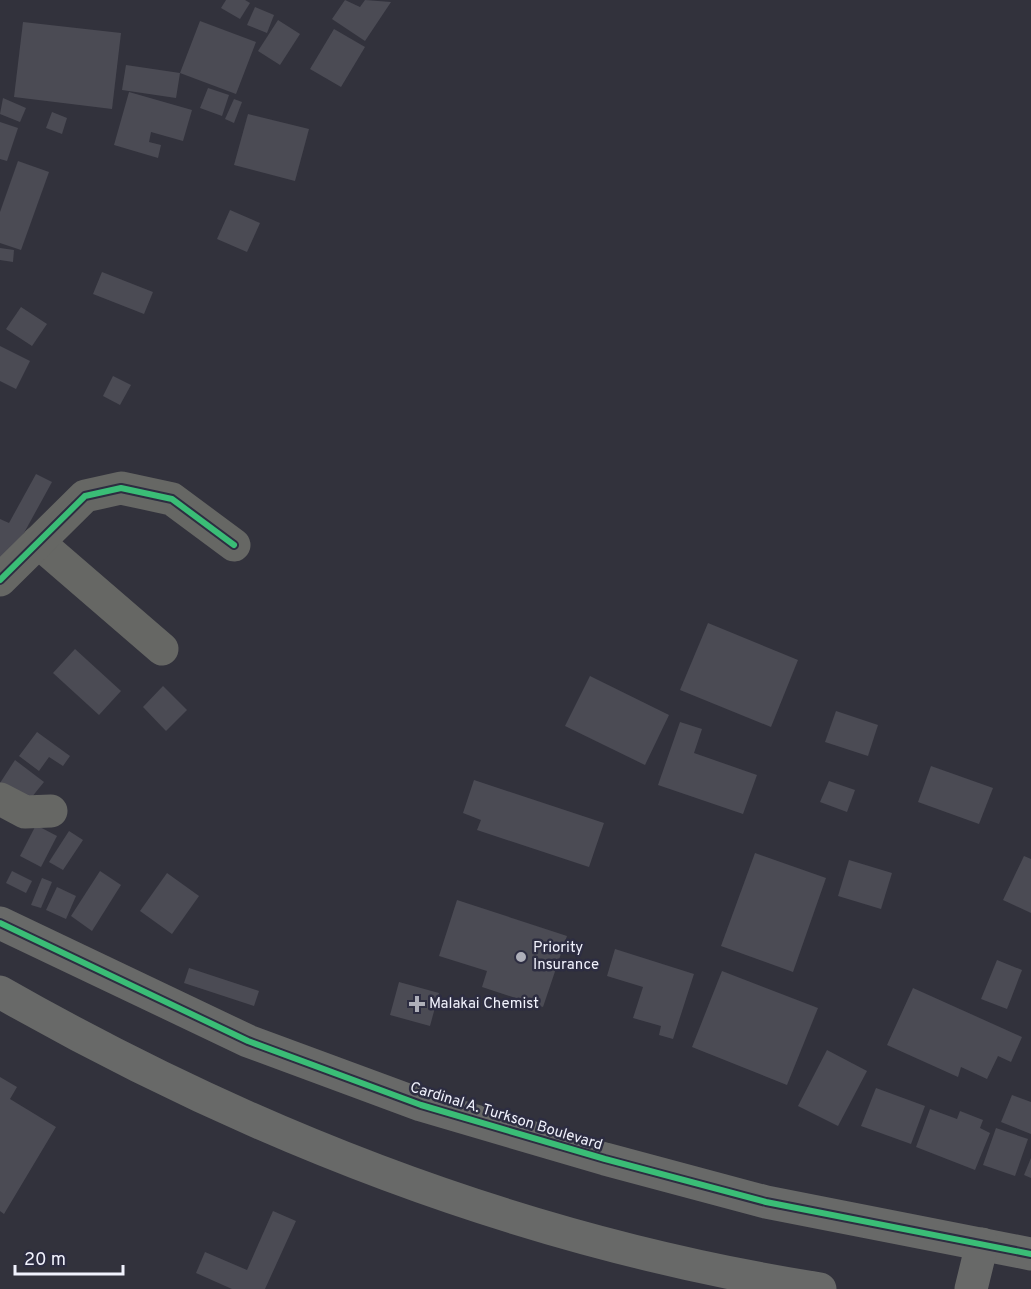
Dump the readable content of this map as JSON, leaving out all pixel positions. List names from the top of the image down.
{
  "streets": {
    "street": ["Cardinal A. Turkson Boulevard"]
  },
  "places": {
    "other": ["Priority Insurance"],
    "health": ["Malakai Chemist"]
  },
  "scale_bar": "20 m"
}
